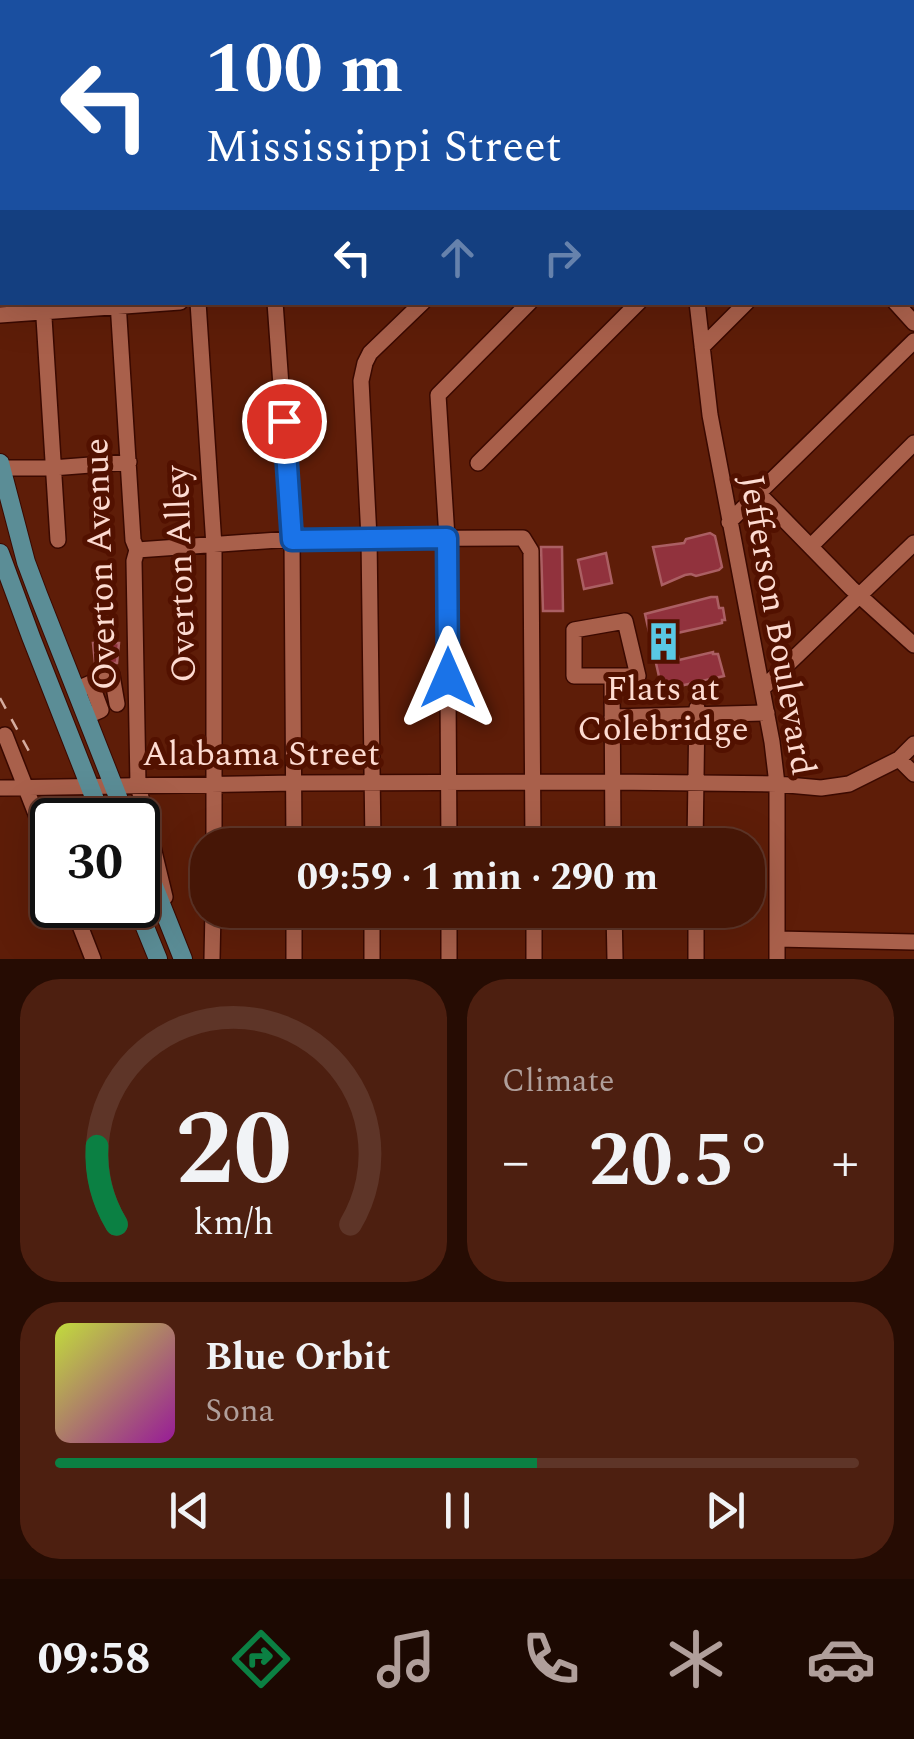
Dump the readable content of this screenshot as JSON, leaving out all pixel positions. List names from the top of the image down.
{
  "streets": {
    "street": [
      "Overton Avenue",
      "Overton Alley",
      "Jefferson Boulevard",
      "Alabama Street"
    ]
  },
  "crossings": [
    ["Overton Avenue", "Alabama Street"],
    ["Overton Alley", "Alabama Street"],
    ["Jefferson Boulevard", "Alabama Street"]
  ],
  "places": {
    "building": ["Flats at Colebridge"]
  },
  "page": {
    "turn": ["100 m", "Mississippi Street"],
    "limit": "30",
    "trip": "09:59 · 1 min · 290 m",
    "tile": "Climate",
    "heat": ["−", "20.5°", "+"],
    "song": ["Blue Orbit", "Sona"],
    "tabs": "09:58",
    "gauge": ["20", "km/h"]
  }
}
